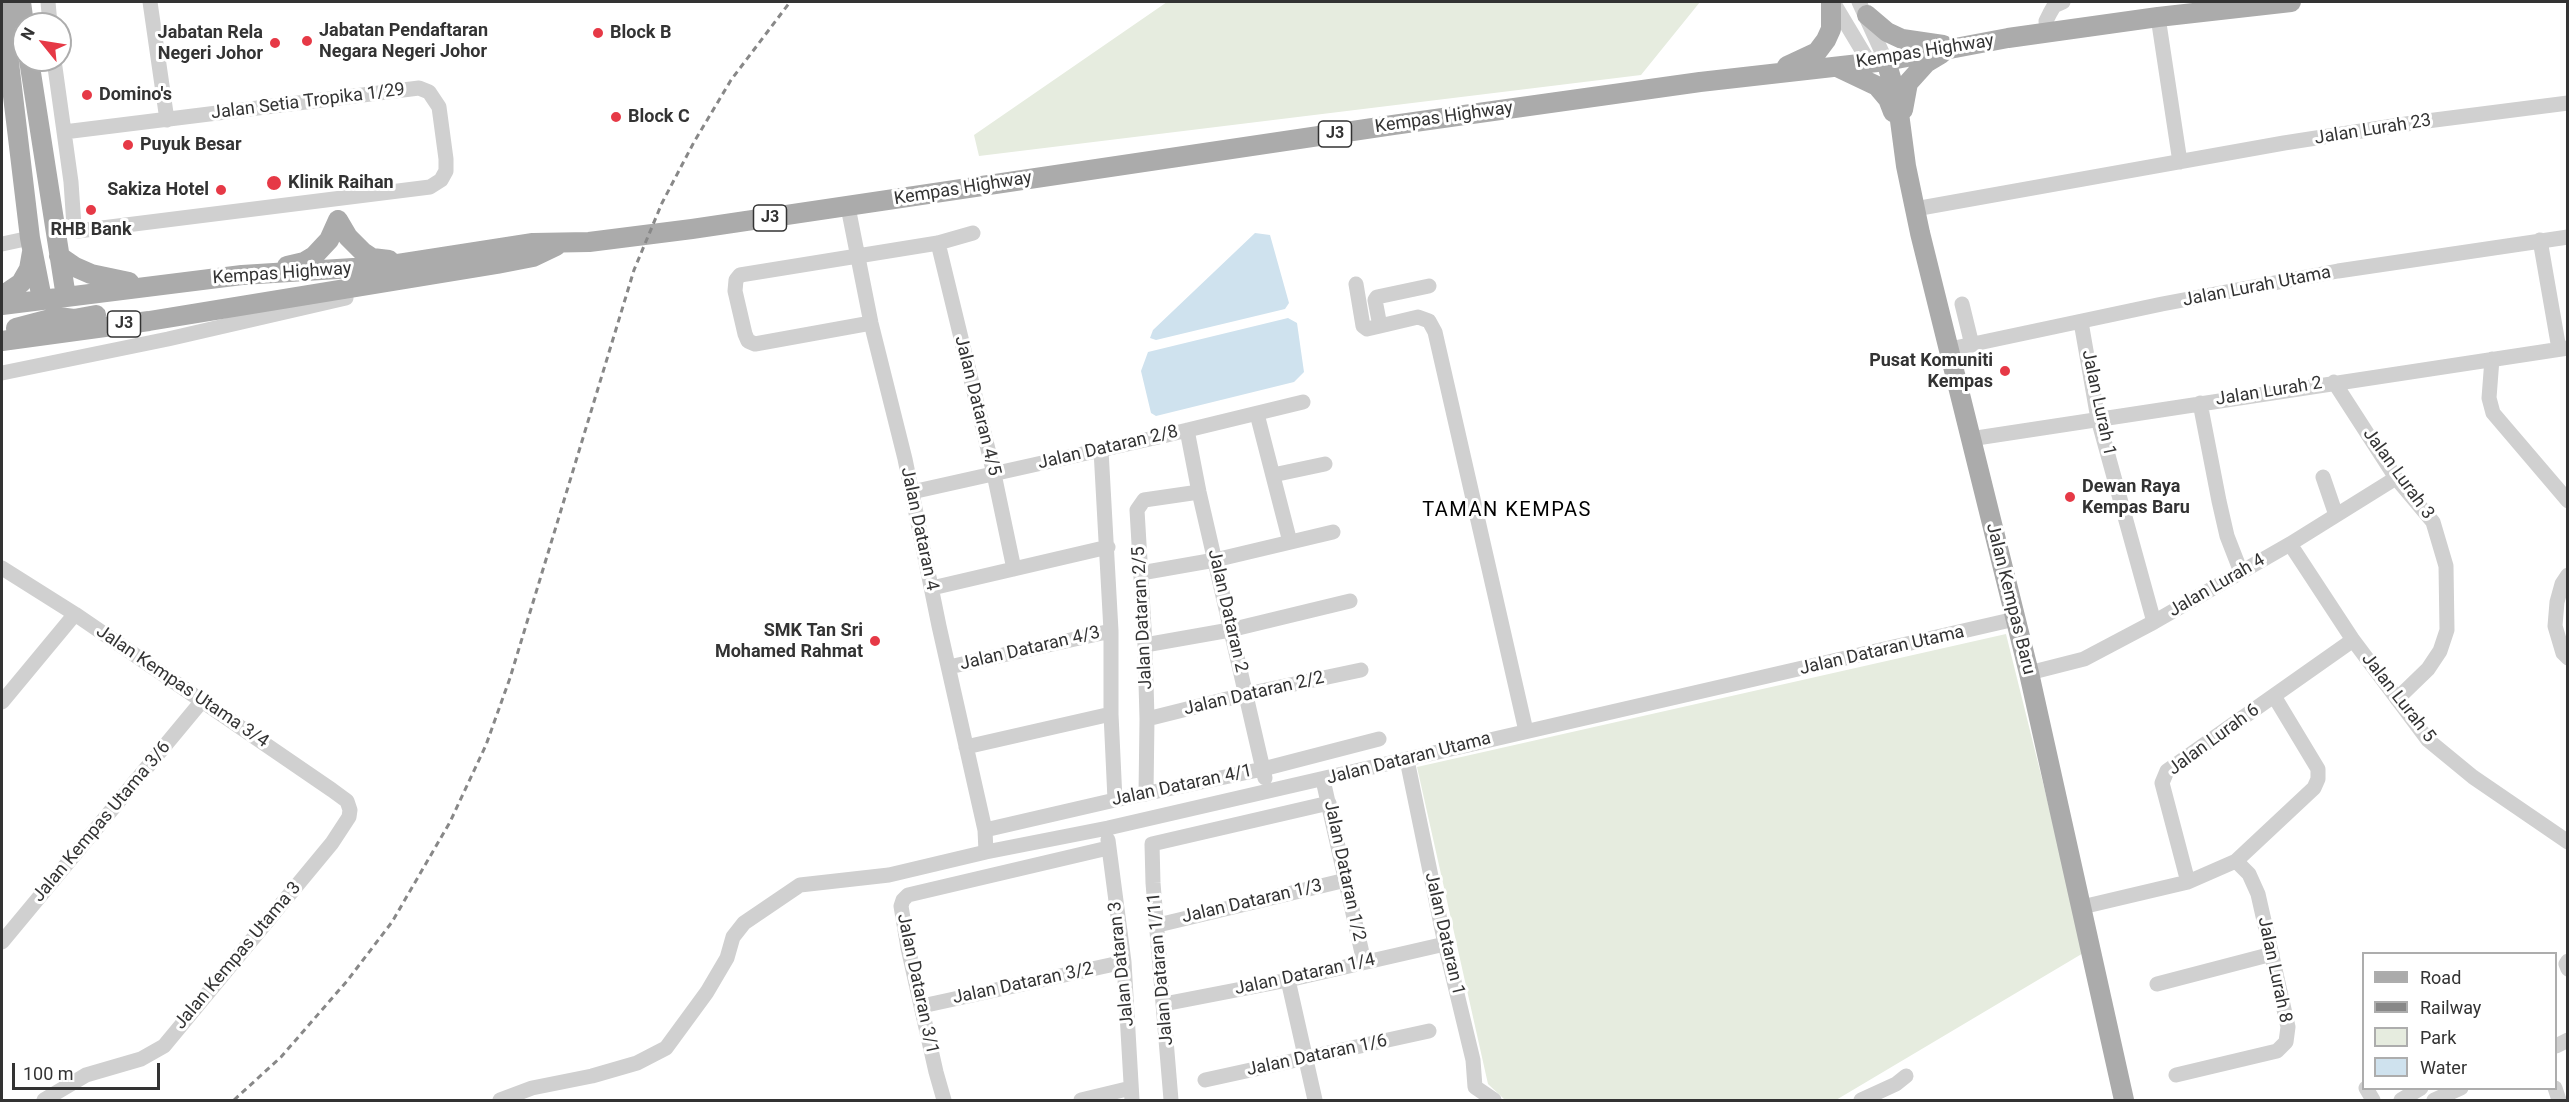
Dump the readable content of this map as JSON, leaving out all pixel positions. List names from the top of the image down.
{
  "streets": {
    "main road": ["Kempas Highway", "J3", "Jalan Kempas Baru"],
    "street": [
      "Jalan Setia Tropika 1/29",
      "Jalan Lurah 23",
      "Jalan Lurah Utama",
      "Jalan Lurah 2",
      "Jalan Lurah 1",
      "Jalan Dataran 4/5",
      "Jalan Dataran 2/8",
      "Jalan Lurah 3",
      "Jalan Dataran 4",
      "Jalan Lurah 4",
      "Jalan Dataran 2",
      "Jalan Dataran 2/5",
      "Jalan Dataran 4/3",
      "Jalan Dataran Utama",
      "Jalan Kempas Utama 3/4",
      "Jalan Dataran 2/2",
      "Jalan Lurah 5",
      "Jalan Lurah 6",
      "Jalan Dataran 4/1",
      "Jalan Kempas Utama 3/6",
      "Jalan Dataran 1/2",
      "Jalan Dataran 1/3",
      "Jalan Dataran 1",
      "Jalan Kempas Utama 3",
      "Jalan Dataran 3",
      "Jalan Dataran 1/11",
      "Jalan Lurah 8",
      "Jalan Dataran 1/4",
      "Jalan Dataran 3/1",
      "Jalan Dataran 3/2",
      "Jalan Dataran 1/6"
    ]
  },
  "crossings": [
    ["Kempas Highway", "Jalan Dataran 4"],
    ["Kempas Highway", "Jalan Kempas Baru"],
    ["Jalan Lurah 23", "Jalan Kempas Baru"],
    ["Jalan Lurah Utama", "Jalan Lurah 1"],
    ["Jalan Lurah Utama", "Jalan Kempas Baru"],
    ["Jalan Lurah 2", "Jalan Lurah 1"],
    ["Jalan Lurah 2", "Jalan Lurah 3"],
    ["Jalan Lurah 2", "Jalan Kempas Baru"],
    ["Jalan Lurah 1", "Jalan Lurah 4"],
    ["Jalan Dataran 4/5", "Jalan Dataran 2/8"],
    ["Jalan Dataran 2/8", "Jalan Dataran 4"],
    ["Jalan Dataran 2/8", "Jalan Dataran 2"],
    ["Jalan Lurah 3", "Jalan Lurah 4"],
    ["Jalan Lurah 3", "Jalan Lurah 5"],
    ["Jalan Dataran 4", "Jalan Dataran 4/3"],
    ["Jalan Dataran 4", "Jalan Dataran Utama"],
    ["Jalan Dataran 4", "Jalan Dataran 4/1"],
    ["Jalan Lurah 4", "Jalan Kempas Baru"],
    ["Jalan Lurah 4", "Jalan Lurah 5"],
    ["Jalan Kempas Baru", "Jalan Dataran Utama"],
    ["Jalan Dataran 2", "Jalan Dataran 2/5"],
    ["Jalan Dataran 2", "Jalan Dataran Utama"],
    ["Jalan Dataran 2", "Jalan Dataran 2/2"],
    ["Jalan Dataran 2", "Jalan Dataran 4/1"],
    ["Jalan Dataran 2/5", "Jalan Dataran 2/2"],
    ["Jalan Dataran 2/5", "Jalan Dataran 4/1"],
    ["Jalan Dataran Utama", "Jalan Dataran 1/2"],
    ["Jalan Dataran Utama", "Jalan Dataran 1"],
    ["Jalan Dataran Utama", "Jalan Dataran 3"],
    ["Jalan Kempas Utama 3/4", "Jalan Kempas Utama 3/6"],
    ["Jalan Kempas Utama 3/4", "Jalan Kempas Utama 3"],
    ["Jalan Lurah 5", "Jalan Lurah 6"],
    ["Jalan Dataran 1/2", "Jalan Dataran 1/3"],
    ["Jalan Dataran 1/2", "Jalan Dataran 1/11"],
    ["Jalan Dataran 1/2", "Jalan Dataran 1/4"],
    ["Jalan Dataran 1/3", "Jalan Dataran 1/11"],
    ["Jalan Dataran 1", "Jalan Dataran 1/4"],
    ["Jalan Dataran 3", "Jalan Dataran 3/1"],
    ["Jalan Dataran 3", "Jalan Dataran 3/2"],
    ["Jalan Dataran 1/11", "Jalan Dataran 1/4"],
    ["Jalan Dataran 3/1", "Jalan Dataran 3/2"]
  ],
  "districts": ["TAMAN KEMPAS"],
  "places": [
    "Block B",
    "Jabatan Pendaftaran Negara Negeri Johor",
    "Jabatan Rela Negeri Johor",
    "Domino's",
    "Block C",
    "Puyuk Besar",
    "Klinik Raihan",
    "Sakiza Hotel",
    "RHB Bank",
    "Pusat Komuniti Kempas",
    "Dewan Raya Kempas Baru",
    "SMK Tan Sri Mohamed Rahmat"
  ],
  "legend": [
    "Road",
    "Railway",
    "Park",
    "Water"
  ],
  "scale_bar": "100 m",
  "north": "top left"
}
